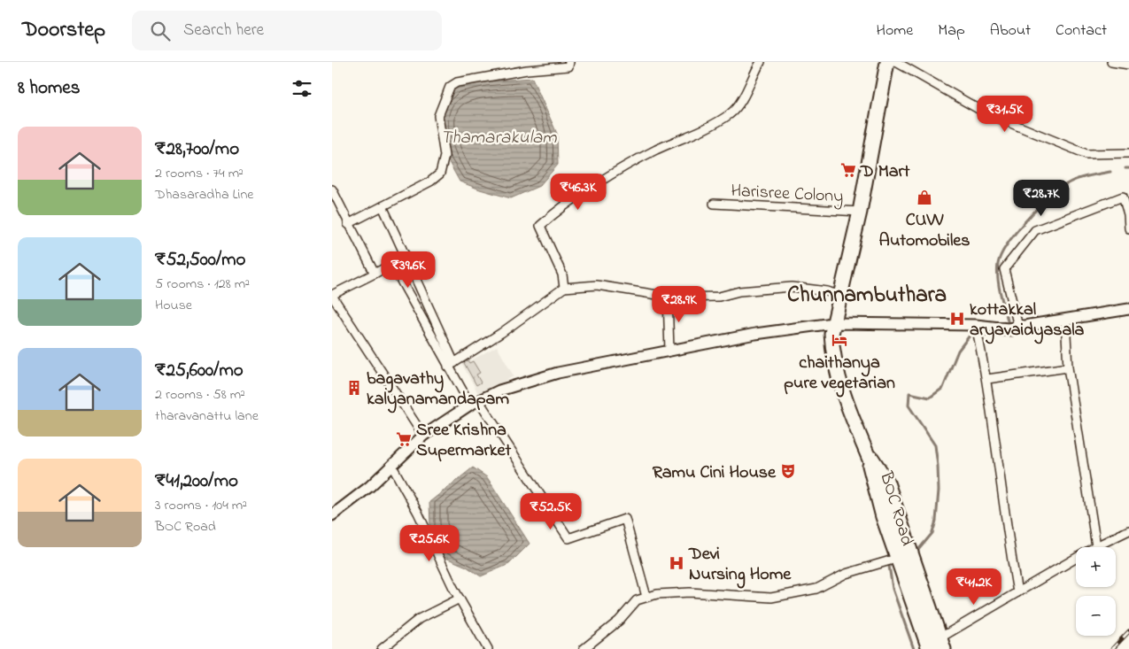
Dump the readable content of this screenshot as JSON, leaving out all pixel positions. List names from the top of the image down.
{
  "streets": {
    "street": ["Harisree Colony", "BOC Road"]
  },
  "districts": ["Chunnambuthara"],
  "water": ["Thamarakulam"],
  "places": {
    "supermarket": ["D Mart", "Sree Krishna Supermarket"],
    "shop": ["CUVV Automobiles"],
    "hospital": ["kottakkal aryavaidyasala", "Devi Nursing Home"],
    "hotel": ["chaithanya pure vegetarian"],
    "building": ["bagavathy kalyanamandapam"],
    "theatre": ["Ramu Cini House"]
  },
  "page": {
    "header": "Doorstep",
    "search": "Search here",
    "nav": [
      "Home",
      "Map",
      "About",
      "Contact"
    ],
    "heading": "8 homes",
    "price": [
      "₹31.5K",
      "₹46.3K",
      "₹28.7K",
      "₹39.6K",
      "₹28.9K",
      "₹52.5K",
      "₹25.6K",
      "₹41.2K"
    ],
    "list": [
      {
        "name": "₹28,700/mo",
        "note": "2 rooms · 74 m² · Dhasaradha Line"
      },
      {
        "name": "₹52,500/mo",
        "note": "5 rooms · 128 m² · House"
      },
      {
        "name": "₹25,600/mo",
        "note": "2 rooms · 58 m² · tharavanattu lane"
      },
      {
        "name": "₹41,200/mo",
        "note": "3 rooms · 104 m² · BOC Road"
      }
    ],
    "map_buttons": ["+", "−"]
  }
}
